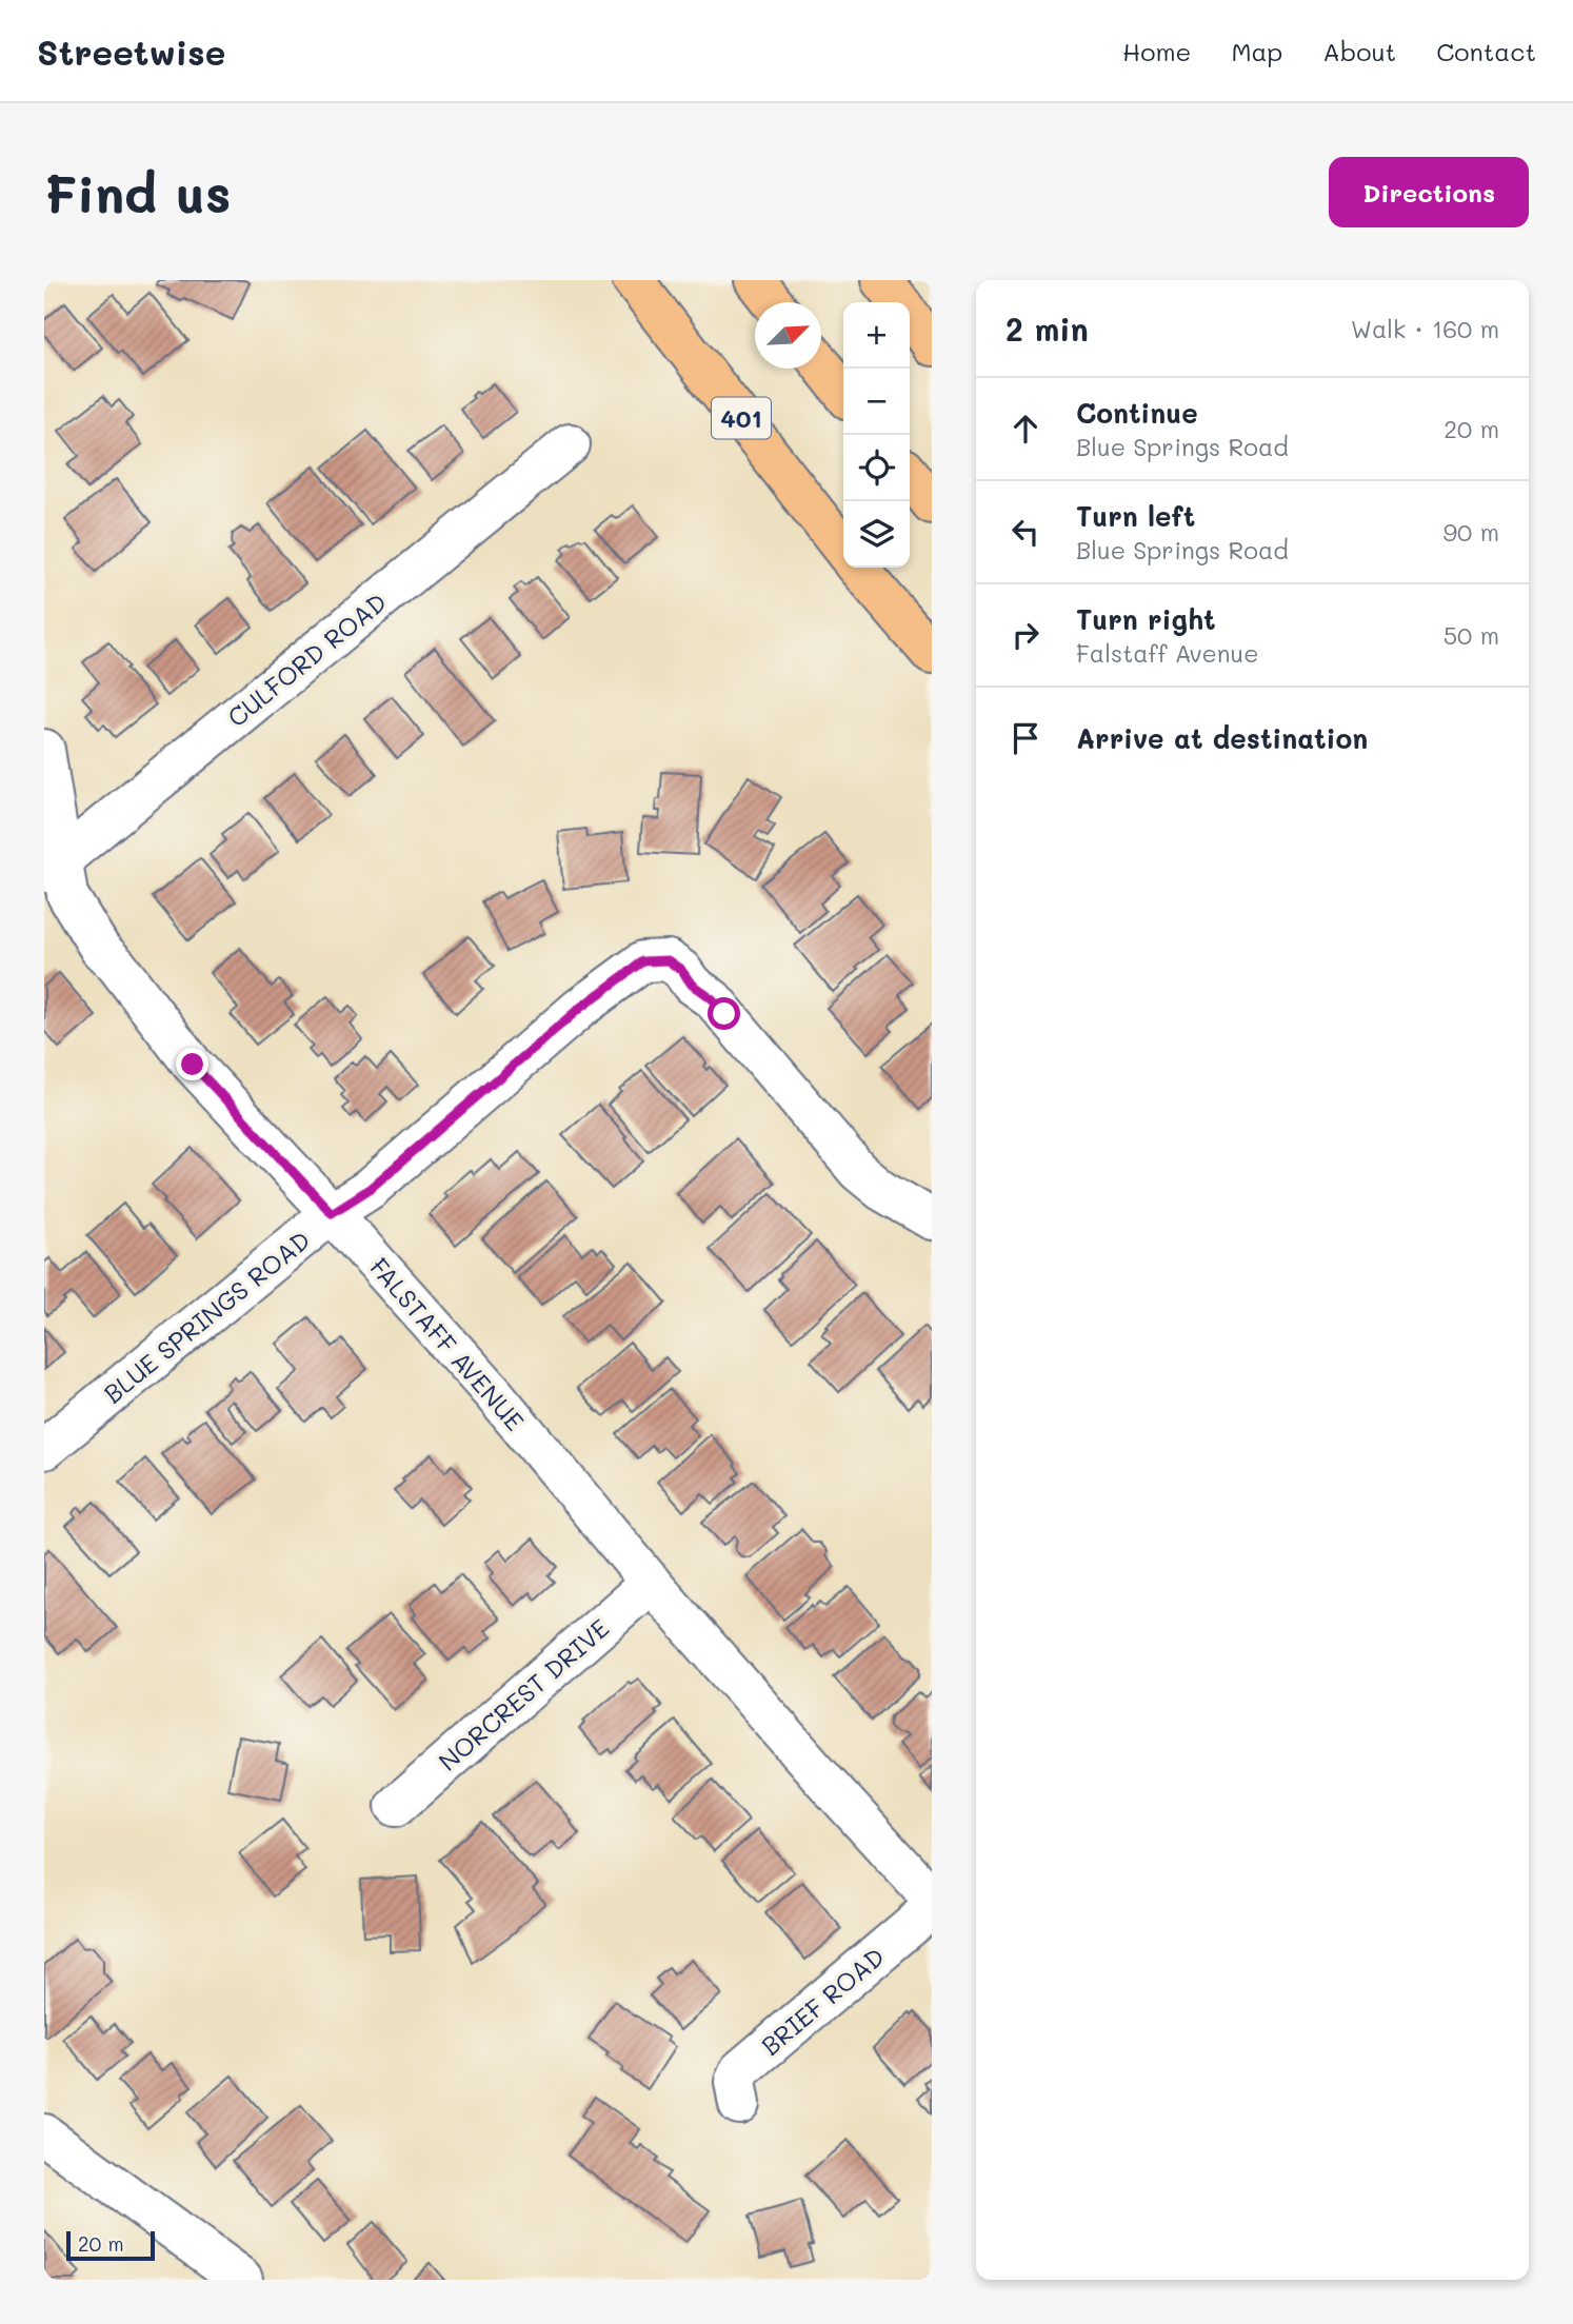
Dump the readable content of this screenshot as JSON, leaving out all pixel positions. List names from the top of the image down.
{
  "streets": {
    "highway": ["401"],
    "street": [
      "CULFORD ROAD",
      "BLUE SPRINGS ROAD",
      "FALSTAFF AVENUE",
      "NORCREST DRIVE",
      "BRIEF ROAD"
    ]
  },
  "crossings": [
    ["CULFORD ROAD", "FALSTAFF AVENUE"],
    ["BLUE SPRINGS ROAD", "FALSTAFF AVENUE"],
    ["FALSTAFF AVENUE", "NORCREST DRIVE"]
  ],
  "scale_bar": "20 m",
  "north": "top right",
  "page": {
    "header": "Streetwise",
    "nav": [
      "Home",
      "Map",
      "About",
      "Contact"
    ],
    "buttons": "Directions",
    "title": "Find us",
    "heading": ["2 min", "Walk · 160 m"],
    "map_buttons": ["+", "−"],
    "list": [
      ["Continue", "Blue Springs Road", "20 m"],
      ["Turn left", "Blue Springs Road", "90 m"],
      ["Turn right", "Falstaff Avenue", "50 m"],
      "Arrive at destination"
    ],
    "scale": "20 m"
  }
}
